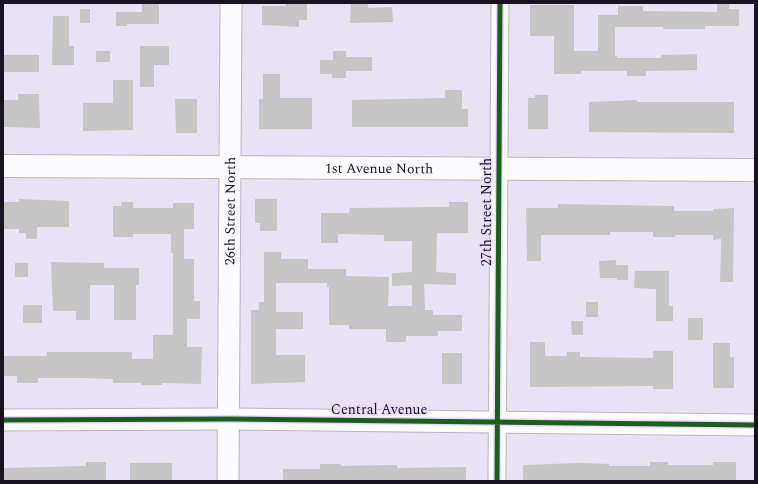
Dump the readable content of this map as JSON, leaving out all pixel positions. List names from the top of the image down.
{
  "streets": {
    "main road": ["1st Avenue North"],
    "street": ["26th Street North", "27th Street North", "Central Avenue"]
  },
  "crossings": [
    ["1st Avenue North", "26th Street North"],
    ["1st Avenue North", "27th Street North"],
    ["26th Street North", "Central Avenue"],
    ["27th Street North", "Central Avenue"]
  ]
}
